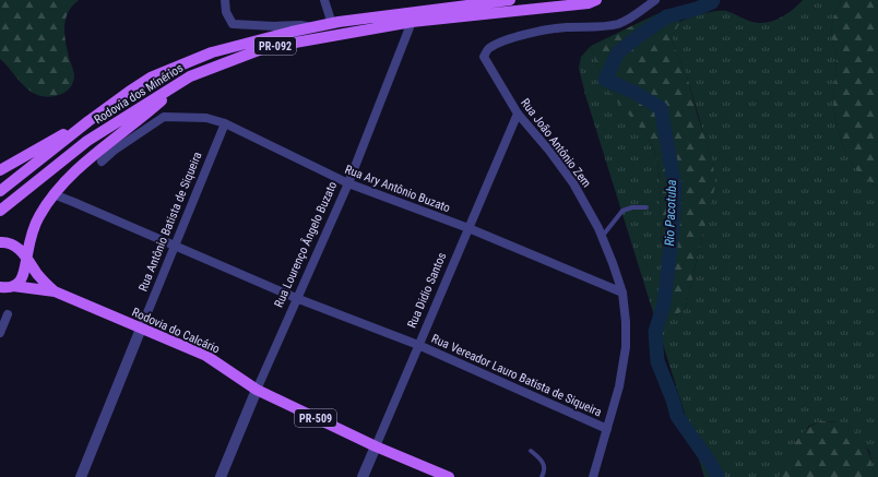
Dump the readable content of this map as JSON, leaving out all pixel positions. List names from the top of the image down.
{
  "streets": {
    "main road": [
      "PR-092",
      "Rodovia dos Minérios",
      "Rodovia do Calcário",
      "PR-509"
    ],
    "street": [
      "Rua João Antônio Zem",
      "Rua Ary Antônio Buzato",
      "Rua Antônio Batista de Siqueira",
      "Rua Lourenço Ângelo Buzato",
      "Rua Didio Santos",
      "Rua Vereador Lauro Batista de Siqueira"
    ]
  },
  "crossings": [
    ["Rodovia dos Minérios", "Rua Lourenço Ângelo Buzato"],
    ["Rua João Antônio Zem", "Rua Ary Antônio Buzato"],
    ["Rua João Antônio Zem", "Rua Didio Santos"],
    ["Rua João Antônio Zem", "Rua Vereador Lauro Batista de Siqueira"],
    ["Rua Ary Antônio Buzato", "Rua Antônio Batista de Siqueira"],
    ["Rua Ary Antônio Buzato", "Rua Lourenço Ângelo Buzato"],
    ["Rua Ary Antônio Buzato", "Rua Didio Santos"],
    ["Rua Antônio Batista de Siqueira", "Rodovia do Calcário"],
    ["Rua Antônio Batista de Siqueira", "Rua Vereador Lauro Batista de Siqueira"],
    ["Rua Lourenço Ângelo Buzato", "Rodovia do Calcário"],
    ["Rua Lourenço Ângelo Buzato", "Rua Vereador Lauro Batista de Siqueira"],
    ["Rua Didio Santos", "Rodovia do Calcário"],
    ["Rua Didio Santos", "Rua Vereador Lauro Batista de Siqueira"],
    ["Rodovia do Calcário", "PR-509"]
  ],
  "water": ["Rio Pacotuba"]
}
